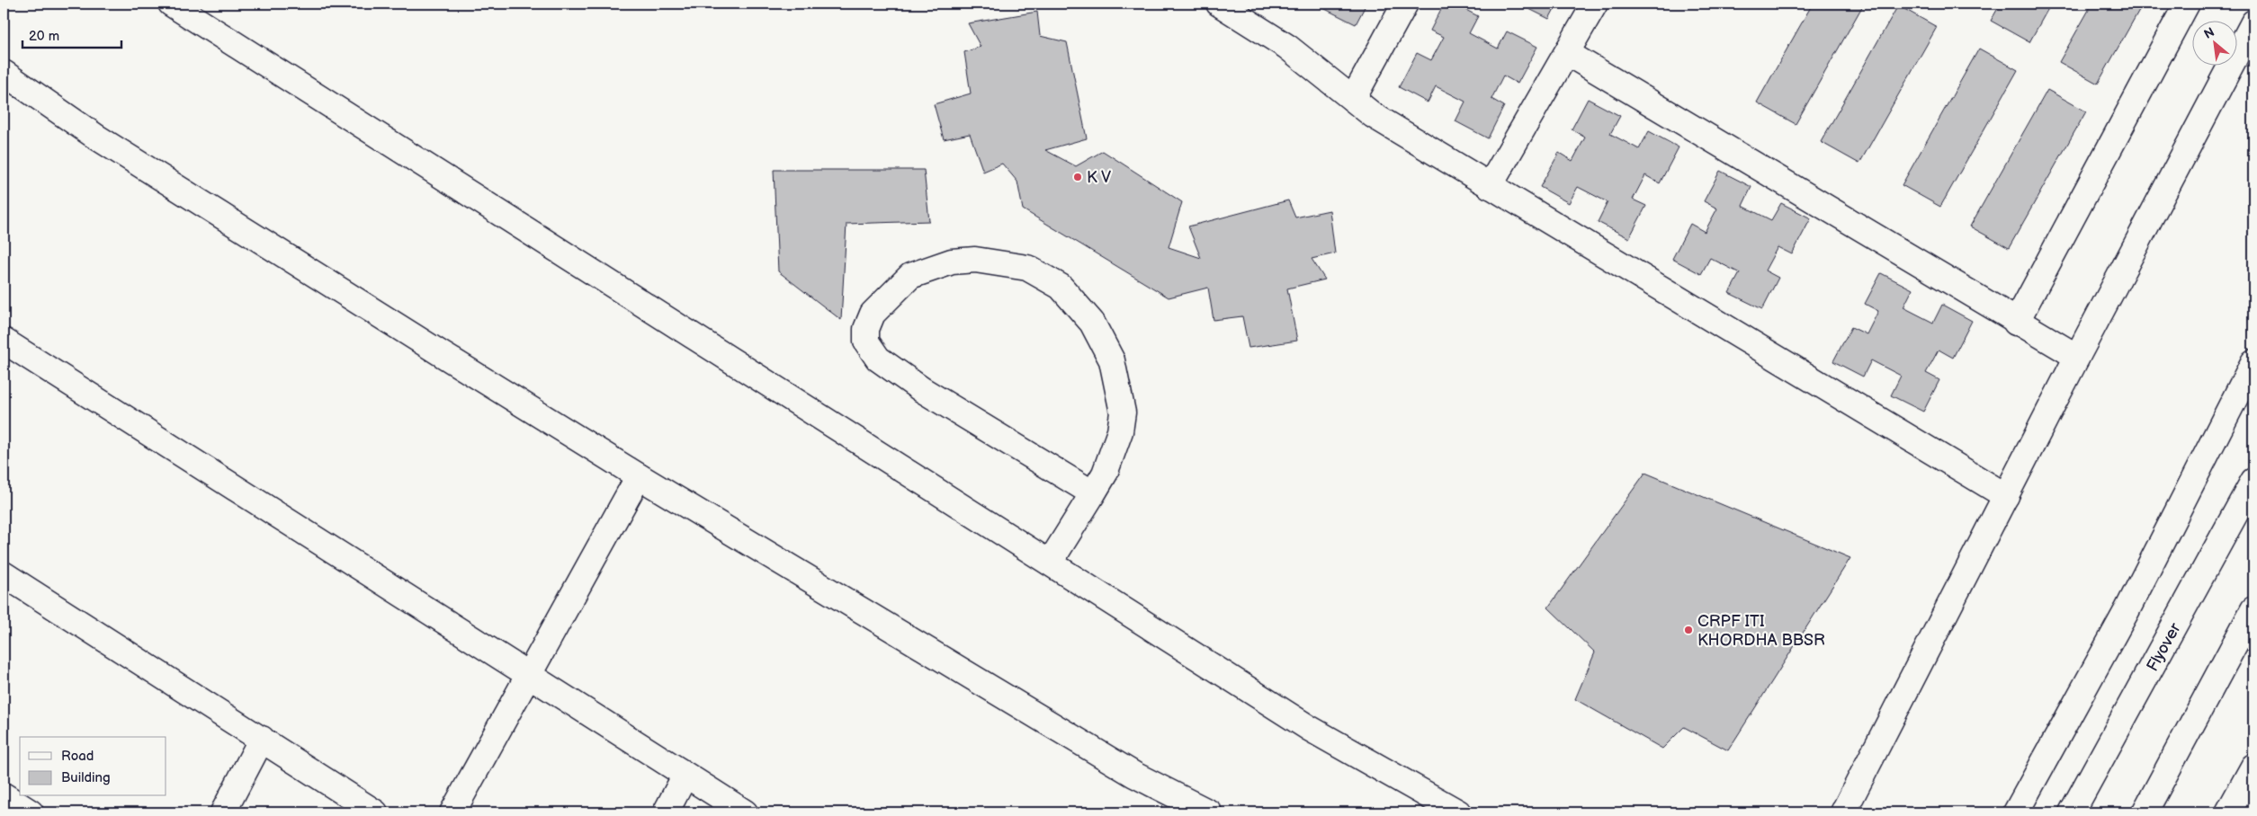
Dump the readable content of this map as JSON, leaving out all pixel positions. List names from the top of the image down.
{
  "streets": {
    "main road": ["Flyover"]
  },
  "places": ["K V", "CRPF ITI KHORDHA BBSR"],
  "legend": ["Road", "Building"],
  "scale_bar": "20 m",
  "north": "top left"
}
